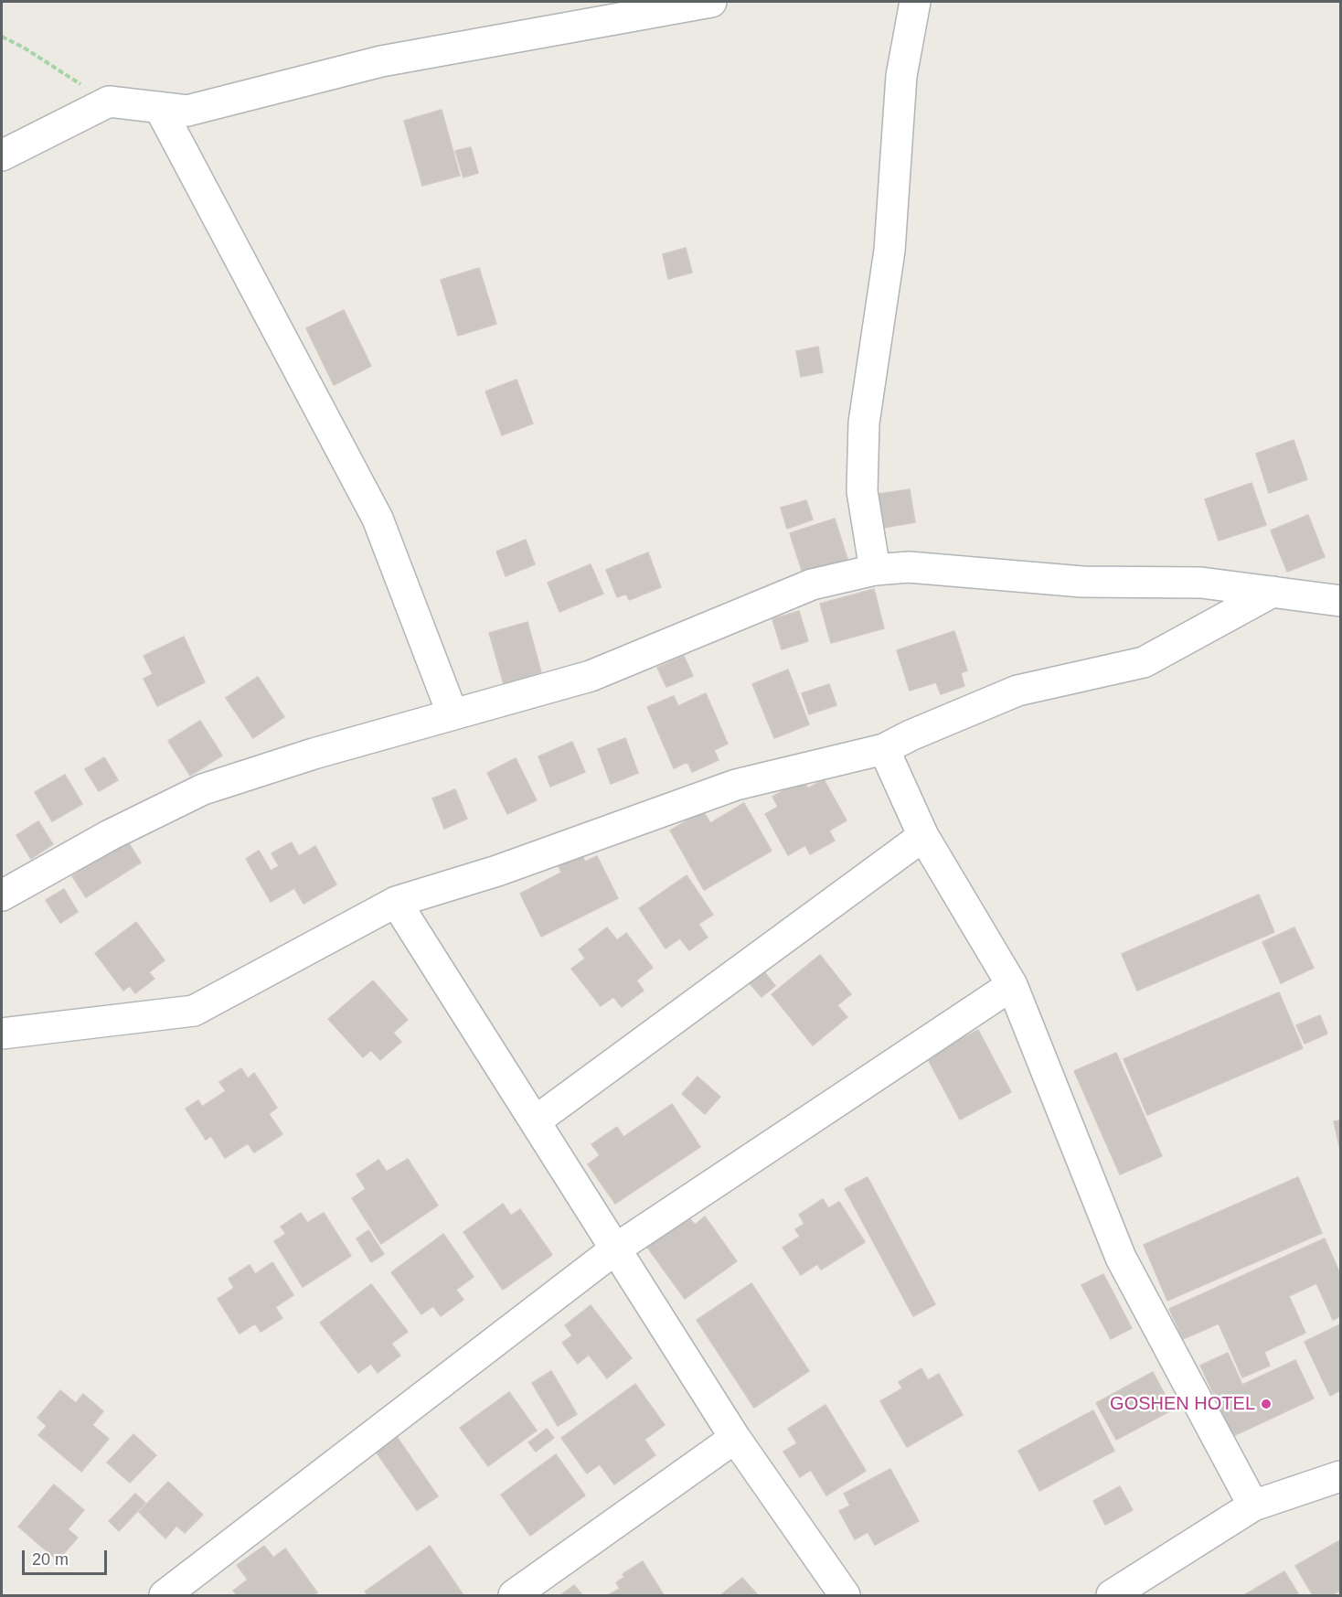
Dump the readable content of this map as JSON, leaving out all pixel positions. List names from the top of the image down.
{
  "places": ["GOSHEN HOTEL"],
  "scale_bar": "20 m"
}
